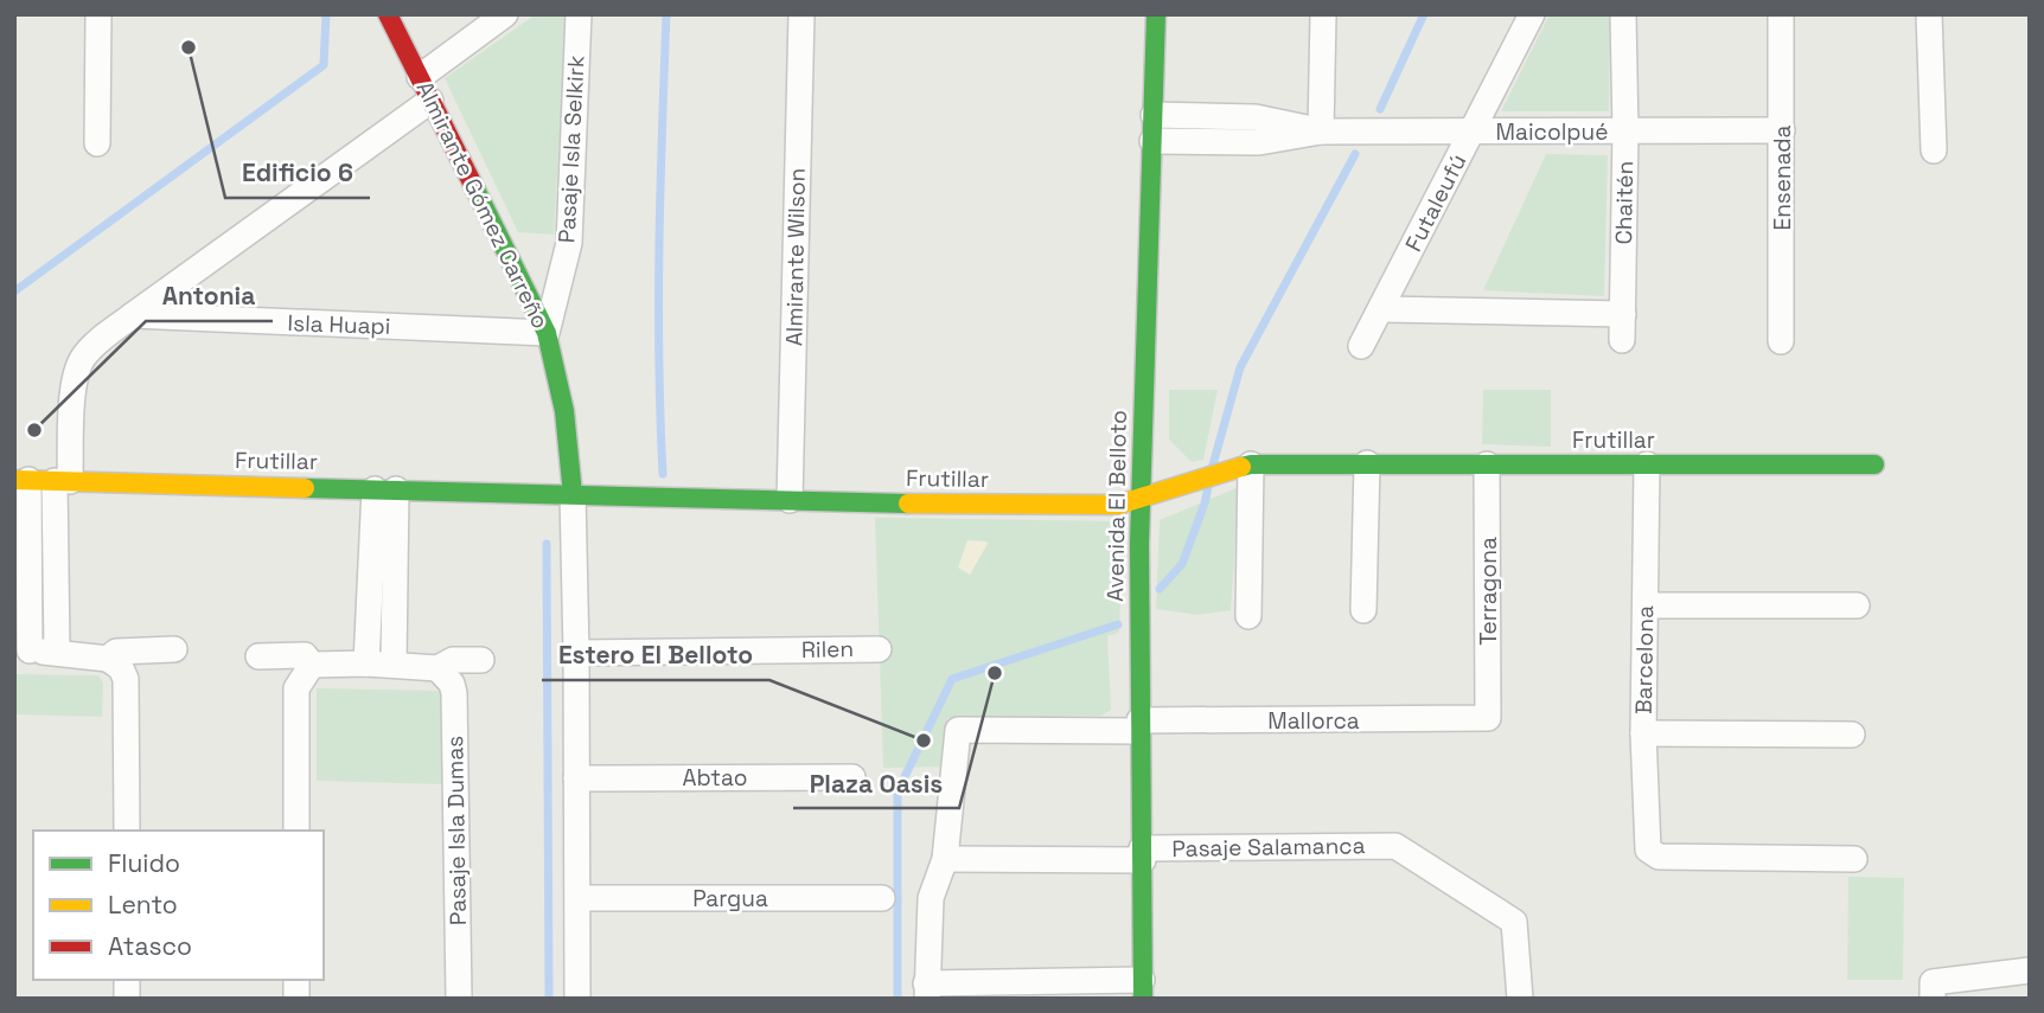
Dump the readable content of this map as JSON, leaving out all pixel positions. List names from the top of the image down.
{
  "streets": {
    "street": [
      "Maicolpué",
      "Pasaje Isla Selkirk",
      "Ensenada",
      "Futaleufú",
      "Chaitén",
      "Almirante Gómez Carreño",
      "Almirante Wilson",
      "Isla Huapi",
      "Frutillar",
      "Avenida El Belloto",
      "Terragona",
      "Rilen",
      "Barcelona",
      "Mallorca",
      "Abtao",
      "Pasaje Isla Dumas",
      "Pasaje Salamanca",
      "Pargua"
    ]
  },
  "crossings": [
    ["Maicolpué", "Ensenada"],
    ["Maicolpué", "Futaleufú"],
    ["Maicolpué", "Chaitén"],
    ["Maicolpué", "Avenida El Belloto"],
    ["Pasaje Isla Selkirk", "Almirante Gómez Carreño"],
    ["Pasaje Isla Selkirk", "Isla Huapi"],
    ["Almirante Gómez Carreño", "Isla Huapi"],
    ["Almirante Gómez Carreño", "Frutillar"],
    ["Almirante Gómez Carreño", "Rilen"],
    ["Almirante Gómez Carreño", "Abtao"],
    ["Almirante Gómez Carreño", "Pargua"],
    ["Almirante Wilson", "Frutillar"],
    ["Frutillar", "Avenida El Belloto"],
    ["Frutillar", "Terragona"],
    ["Frutillar", "Barcelona"],
    ["Avenida El Belloto", "Mallorca"],
    ["Avenida El Belloto", "Pasaje Salamanca"],
    ["Terragona", "Mallorca"],
    ["Mallorca", "Pasaje Salamanca"]
  ],
  "places": [
    "Edificio 6",
    "Antonia",
    "Plaza Oasis",
    "Estero El Belloto"
  ],
  "legend": ["Fluido", "Lento", "Atasco"]
}
